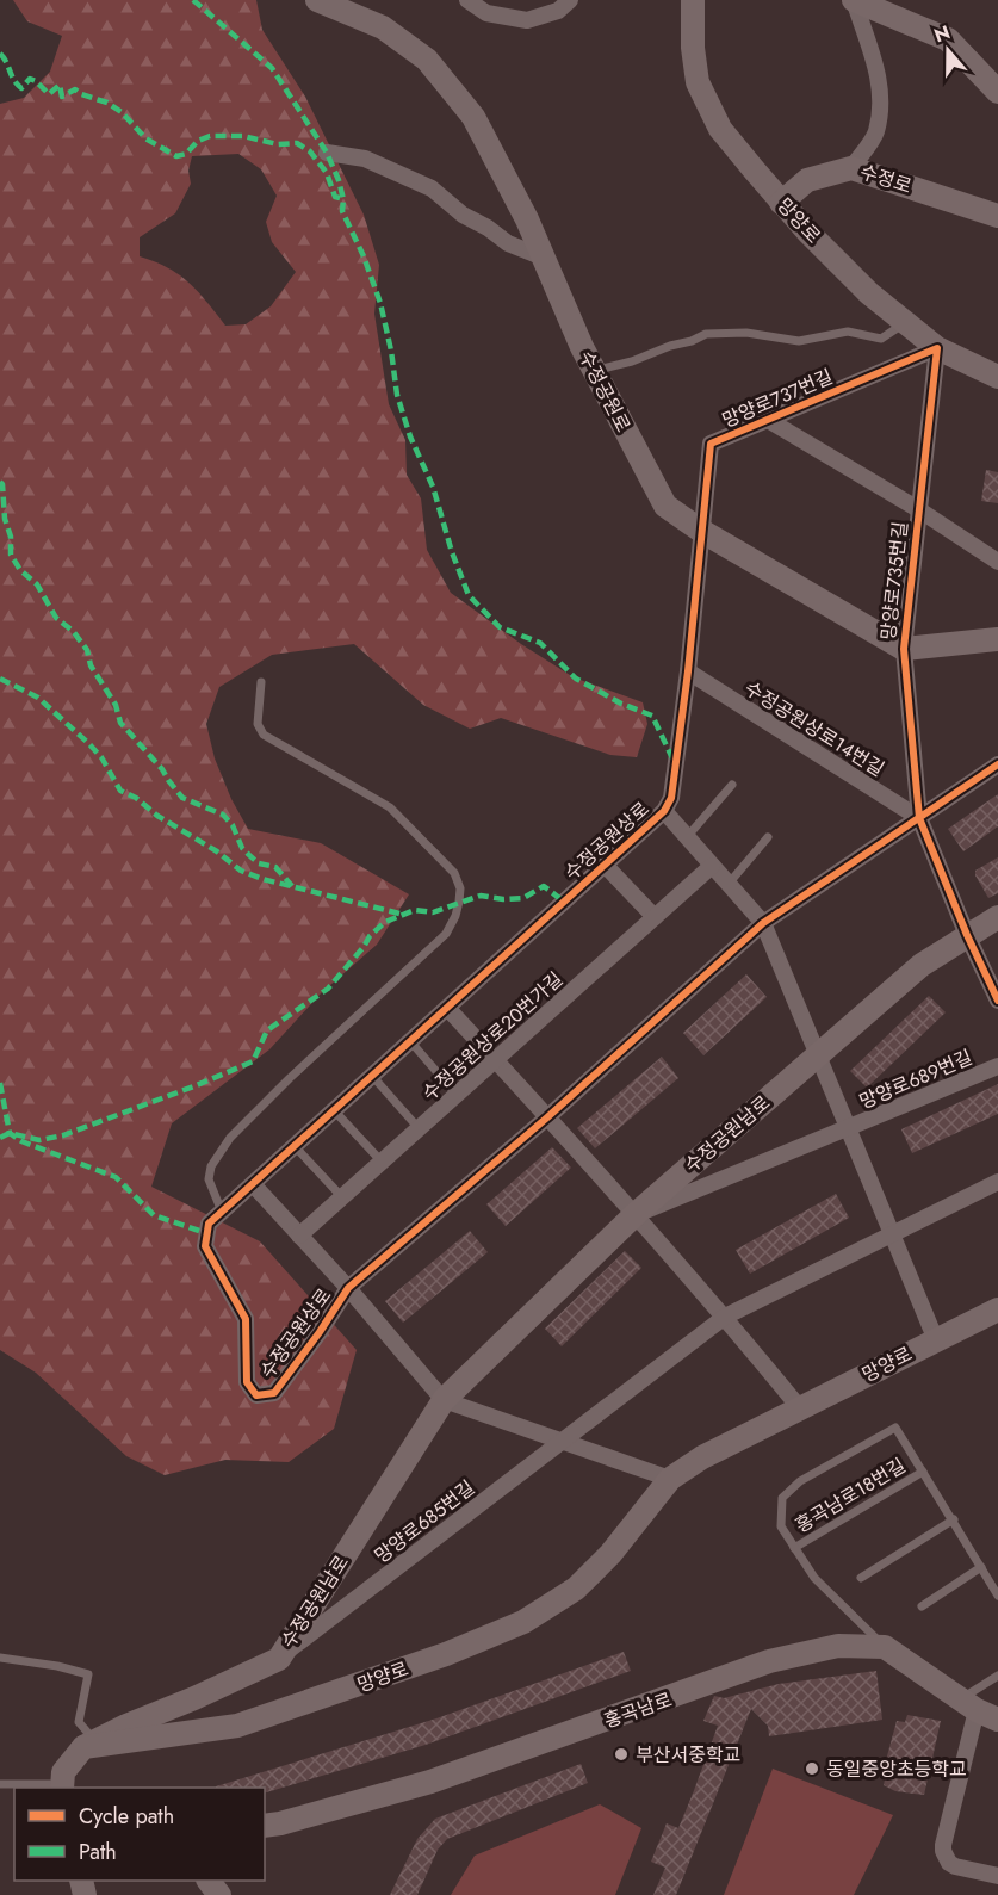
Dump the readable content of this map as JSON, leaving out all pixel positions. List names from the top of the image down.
{
  "streets": {
    "street": [
      "수정로",
      "망양로",
      "수정공원로",
      "망양로737번길",
      "망양로735번길",
      "수정공원상로14번길",
      "수정공원상로",
      "수정공원상로20번가길",
      "망양로689번길",
      "수정공원남로",
      "망양로685번길",
      "홍곡남로"
    ],
    "lane": ["홍곡남로18번길"]
  },
  "crossings": [
    ["수정로", "망양로"],
    ["망양로", "망양로737번길"],
    ["망양로", "망양로735번길"],
    ["망양로", "수정공원남로"],
    ["망양로", "망양로685번길"],
    ["수정공원로", "망양로737번길"],
    ["수정공원로", "망양로735번길"],
    ["수정공원로", "수정공원상로"],
    ["망양로737번길", "망양로735번길"],
    ["망양로737번길", "수정공원상로"],
    ["망양로735번길", "수정공원상로14번길"],
    ["망양로735번길", "수정공원상로"],
    ["수정공원상로14번길", "수정공원상로"],
    ["수정공원상로", "수정공원상로20번가길"],
    ["망양로689번길", "수정공원남로"],
    ["수정공원남로", "망양로685번길"]
  ],
  "places": ["부산서중학교", "동일중앙초등학교"],
  "legend": ["Cycle path", "Path"],
  "north": "top"
}
